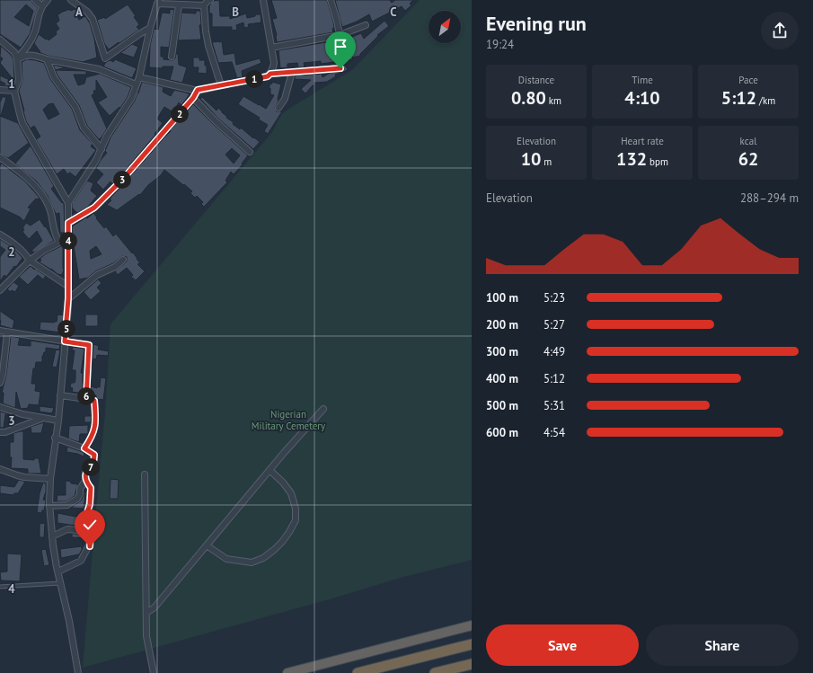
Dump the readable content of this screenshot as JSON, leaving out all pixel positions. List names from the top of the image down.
{
  "parks": ["Nigerian Military Cemetery"],
  "north": "top right",
  "page": {
    "heading": ["Evening run", "19:24"],
    "stats": [
      ["Distance", "0.80 km"],
      ["Time", "4:10"],
      ["Pace", "5:12 /km"],
      ["Elevation", "10 m"],
      ["Heart rate", "132 bpm"],
      ["kcal", "62"]
    ],
    "pins": [
      "1",
      "2",
      "3",
      "4",
      "5",
      "6",
      "7"
    ],
    "chart": ["Elevation", "288–294 m"],
    "list": [
      {
        "name": "100 m",
        "note": "5:23"
      },
      {
        "name": "200 m",
        "note": "5:27"
      },
      {
        "name": "300 m",
        "note": "4:49"
      },
      {
        "name": "400 m",
        "note": "5:12"
      },
      {
        "name": "500 m",
        "note": "5:31"
      },
      {
        "name": "600 m",
        "note": "4:54"
      }
    ],
    "buttons": ["Save", "Share"]
  },
  "grid": {
    "columns": ["A", "B", "C"],
    "rows": [
      "1",
      "2",
      "3",
      "4"
    ]
  }
}
